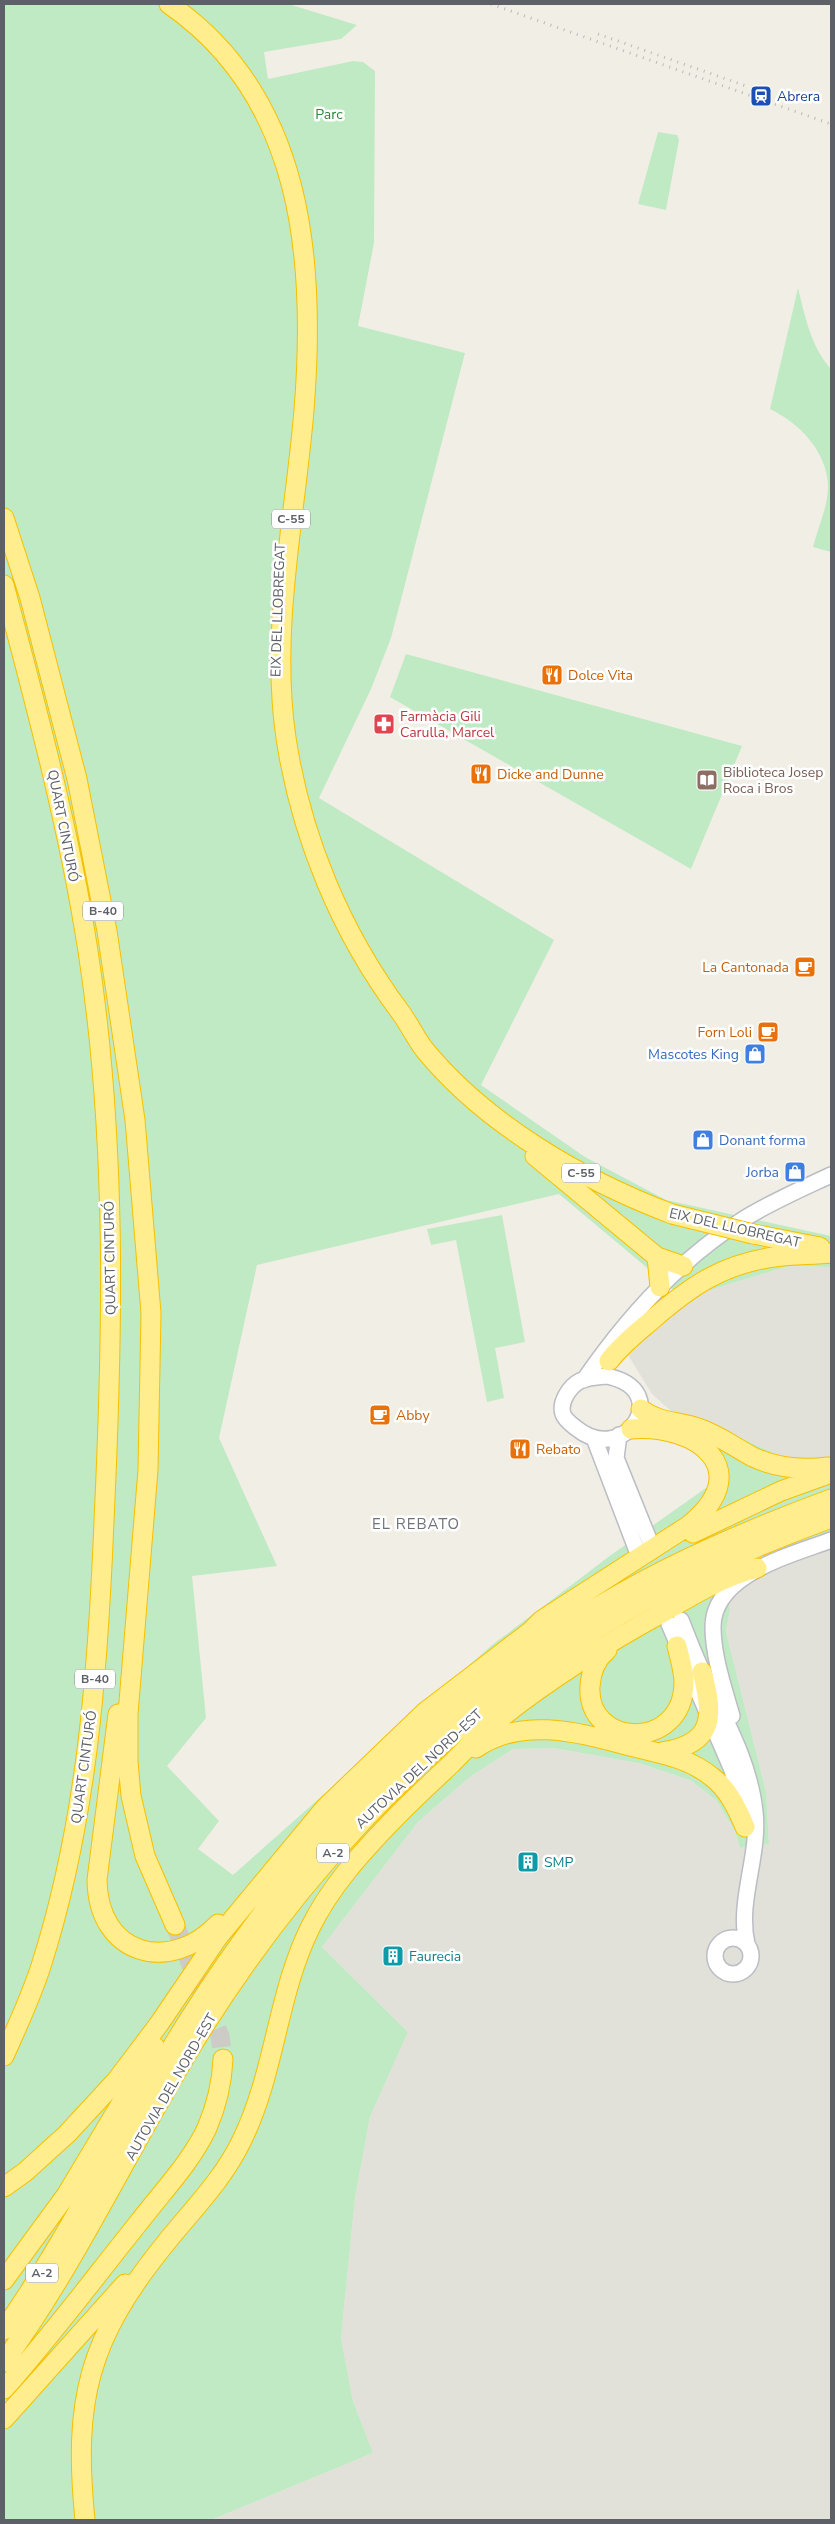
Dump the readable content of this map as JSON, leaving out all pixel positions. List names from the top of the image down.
{
  "streets": {
    "highway": [
      "C-55",
      "EIX DEL LLOBREGAT",
      "QUART CINTURÓ",
      "B-40",
      "AUTOVIA DEL NORD-EST",
      "A-2"
    ]
  },
  "districts": ["EL REBATO"],
  "parks": ["Parc"],
  "places": {
    "station": ["Abrera"],
    "restaurant": ["Dolce Vita", "Dicke and Dunne", "Rebato"],
    "pharmacy": ["Farmàcia Gili Carulla, Marcel"],
    "library": ["Biblioteca Josep Roca i Bros"],
    "cafe": ["La Cantonada", "Forn Loli", "Abby"],
    "shop": ["Mascotes King", "Donant forma", "Jorba"],
    "building": ["SMP", "Faurecia"]
  }
}
